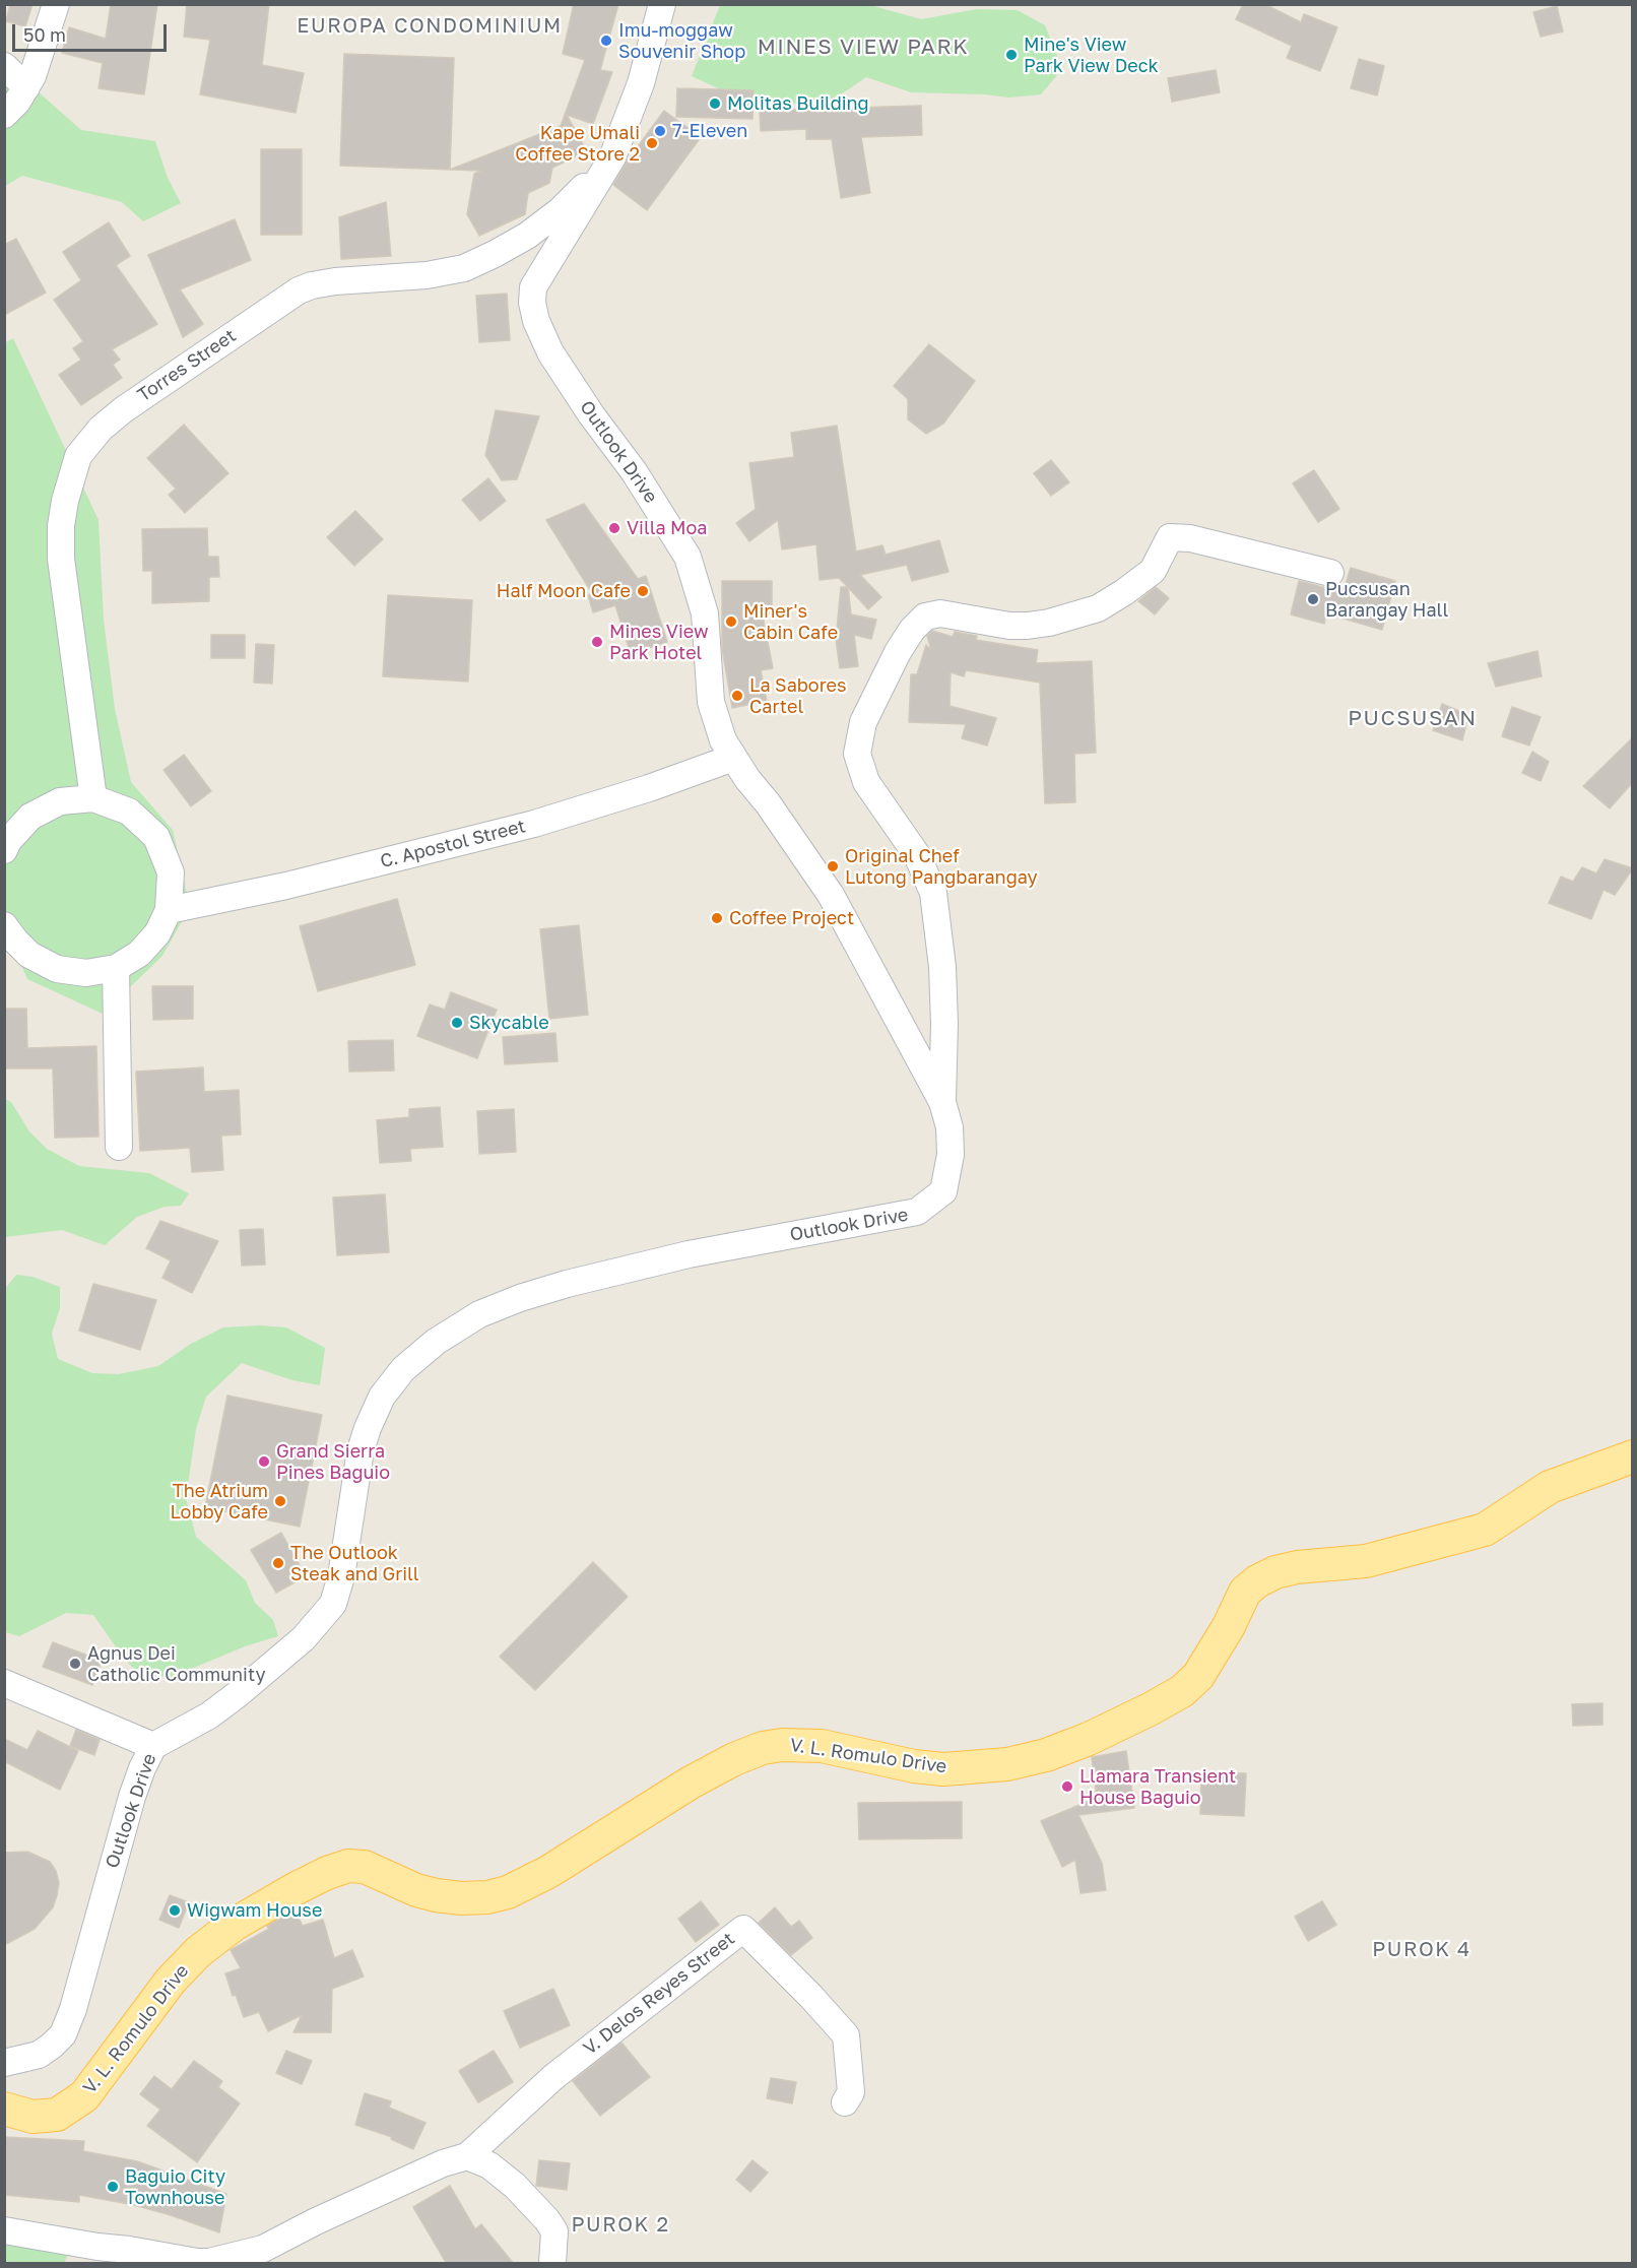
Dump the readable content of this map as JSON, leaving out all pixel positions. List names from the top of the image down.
{
  "streets": {
    "main road": ["V. L. Romulo Drive"],
    "street": [
      "Torres Street",
      "Outlook Drive",
      "C. Apostol Street",
      "V. Delos Reyes Street"
    ]
  },
  "crossings": [
    ["Torres Street", "Outlook Drive"],
    ["Outlook Drive", "C. Apostol Street"]
  ],
  "districts": [
    "EUROPA CONDOMINIUM",
    "MINES VIEW PARK",
    "PUCSUSAN",
    "PUROK 4",
    "PUROK 2"
  ],
  "places": [
    "Imu-moggaw Souvenir Shop",
    "Mine's View Park View Deck",
    "Molitas Building",
    "7-Eleven",
    "Kape Umali Coffee Store 2",
    "Villa Moa",
    "Half Moon Cafe",
    "Pucsusan Barangay Hall",
    "Miner's Cabin Cafe",
    "Mines View Park Hotel",
    "La Sabores Cartel",
    "Original Chef Lutong Pangbarangay",
    "Coffee Project",
    "Skycable",
    "Grand Sierra Pines Baguio",
    "The Atrium Lobby Cafe",
    "The Outlook Steak and Grill",
    "Agnus Dei Catholic Community",
    "Llamara Transient House Baguio",
    "Wigwam House",
    "Baguio City Townhouse"
  ],
  "scale_bar": "50 m"
}
